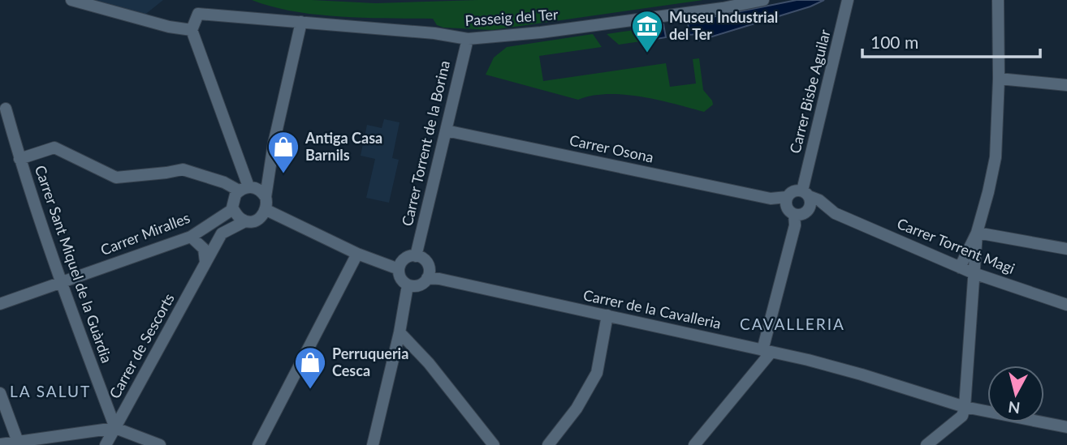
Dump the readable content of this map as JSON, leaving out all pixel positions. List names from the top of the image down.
{
  "streets": {
    "street": [
      "Passeig del Ter",
      "Carrer Bisbe Aguilar",
      "Carrer Torrent de la Borina",
      "Carrer Osona",
      "Carrer Miralles",
      "Carrer Torrent Magi",
      "Carrer Sant Miquel de la Guàrdia",
      "Carrer de la Cavalleria",
      "Carrer de Sescorts"
    ]
  },
  "crossings": [
    ["Passeig del Ter", "Carrer Torrent de la Borina"],
    ["Carrer Bisbe Aguilar", "Carrer Osona"],
    ["Carrer Bisbe Aguilar", "Carrer Torrent Magi"],
    ["Carrer Torrent de la Borina", "Carrer Osona"],
    ["Carrer Torrent de la Borina", "Carrer de la Cavalleria"],
    ["Carrer Osona", "Carrer Torrent Magi"],
    ["Carrer Miralles", "Carrer Sant Miquel de la Guàrdia"],
    ["Carrer Miralles", "Carrer de Sescorts"],
    ["Carrer Sant Miquel de la Guàrdia", "Carrer de Sescorts"]
  ],
  "districts": ["CAVALLERIA", "LA SALUT"],
  "places": {
    "museum": ["Museu Industrial del Ter"],
    "shop": ["Antiga Casa Barnils", "Perruqueria Cesca"]
  },
  "scale_bar": "100 m",
  "north": "bottom"
}
